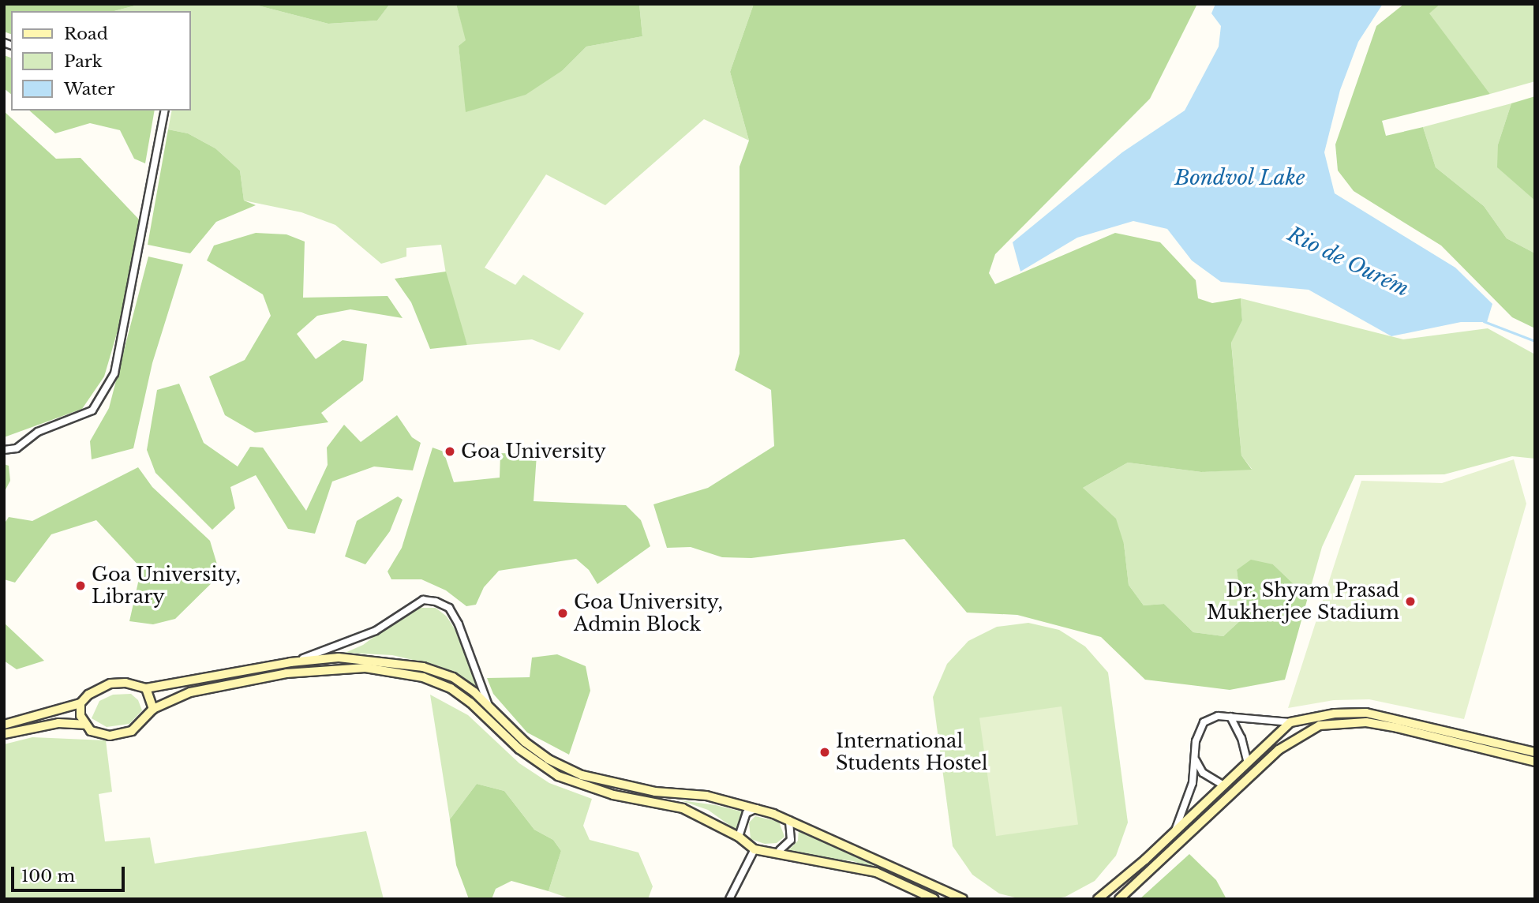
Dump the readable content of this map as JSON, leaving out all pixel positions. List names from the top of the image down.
{
  "water": ["Bondvol Lake", "Rio de Ourém"],
  "places": [
    "Goa University",
    "Goa University, Library",
    "Dr. Shyam Prasad Mukherjee Stadium",
    "Goa University, Admin Block",
    "International Students Hostel"
  ],
  "legend": ["Road", "Park", "Water"],
  "scale_bar": "100 m"
}
